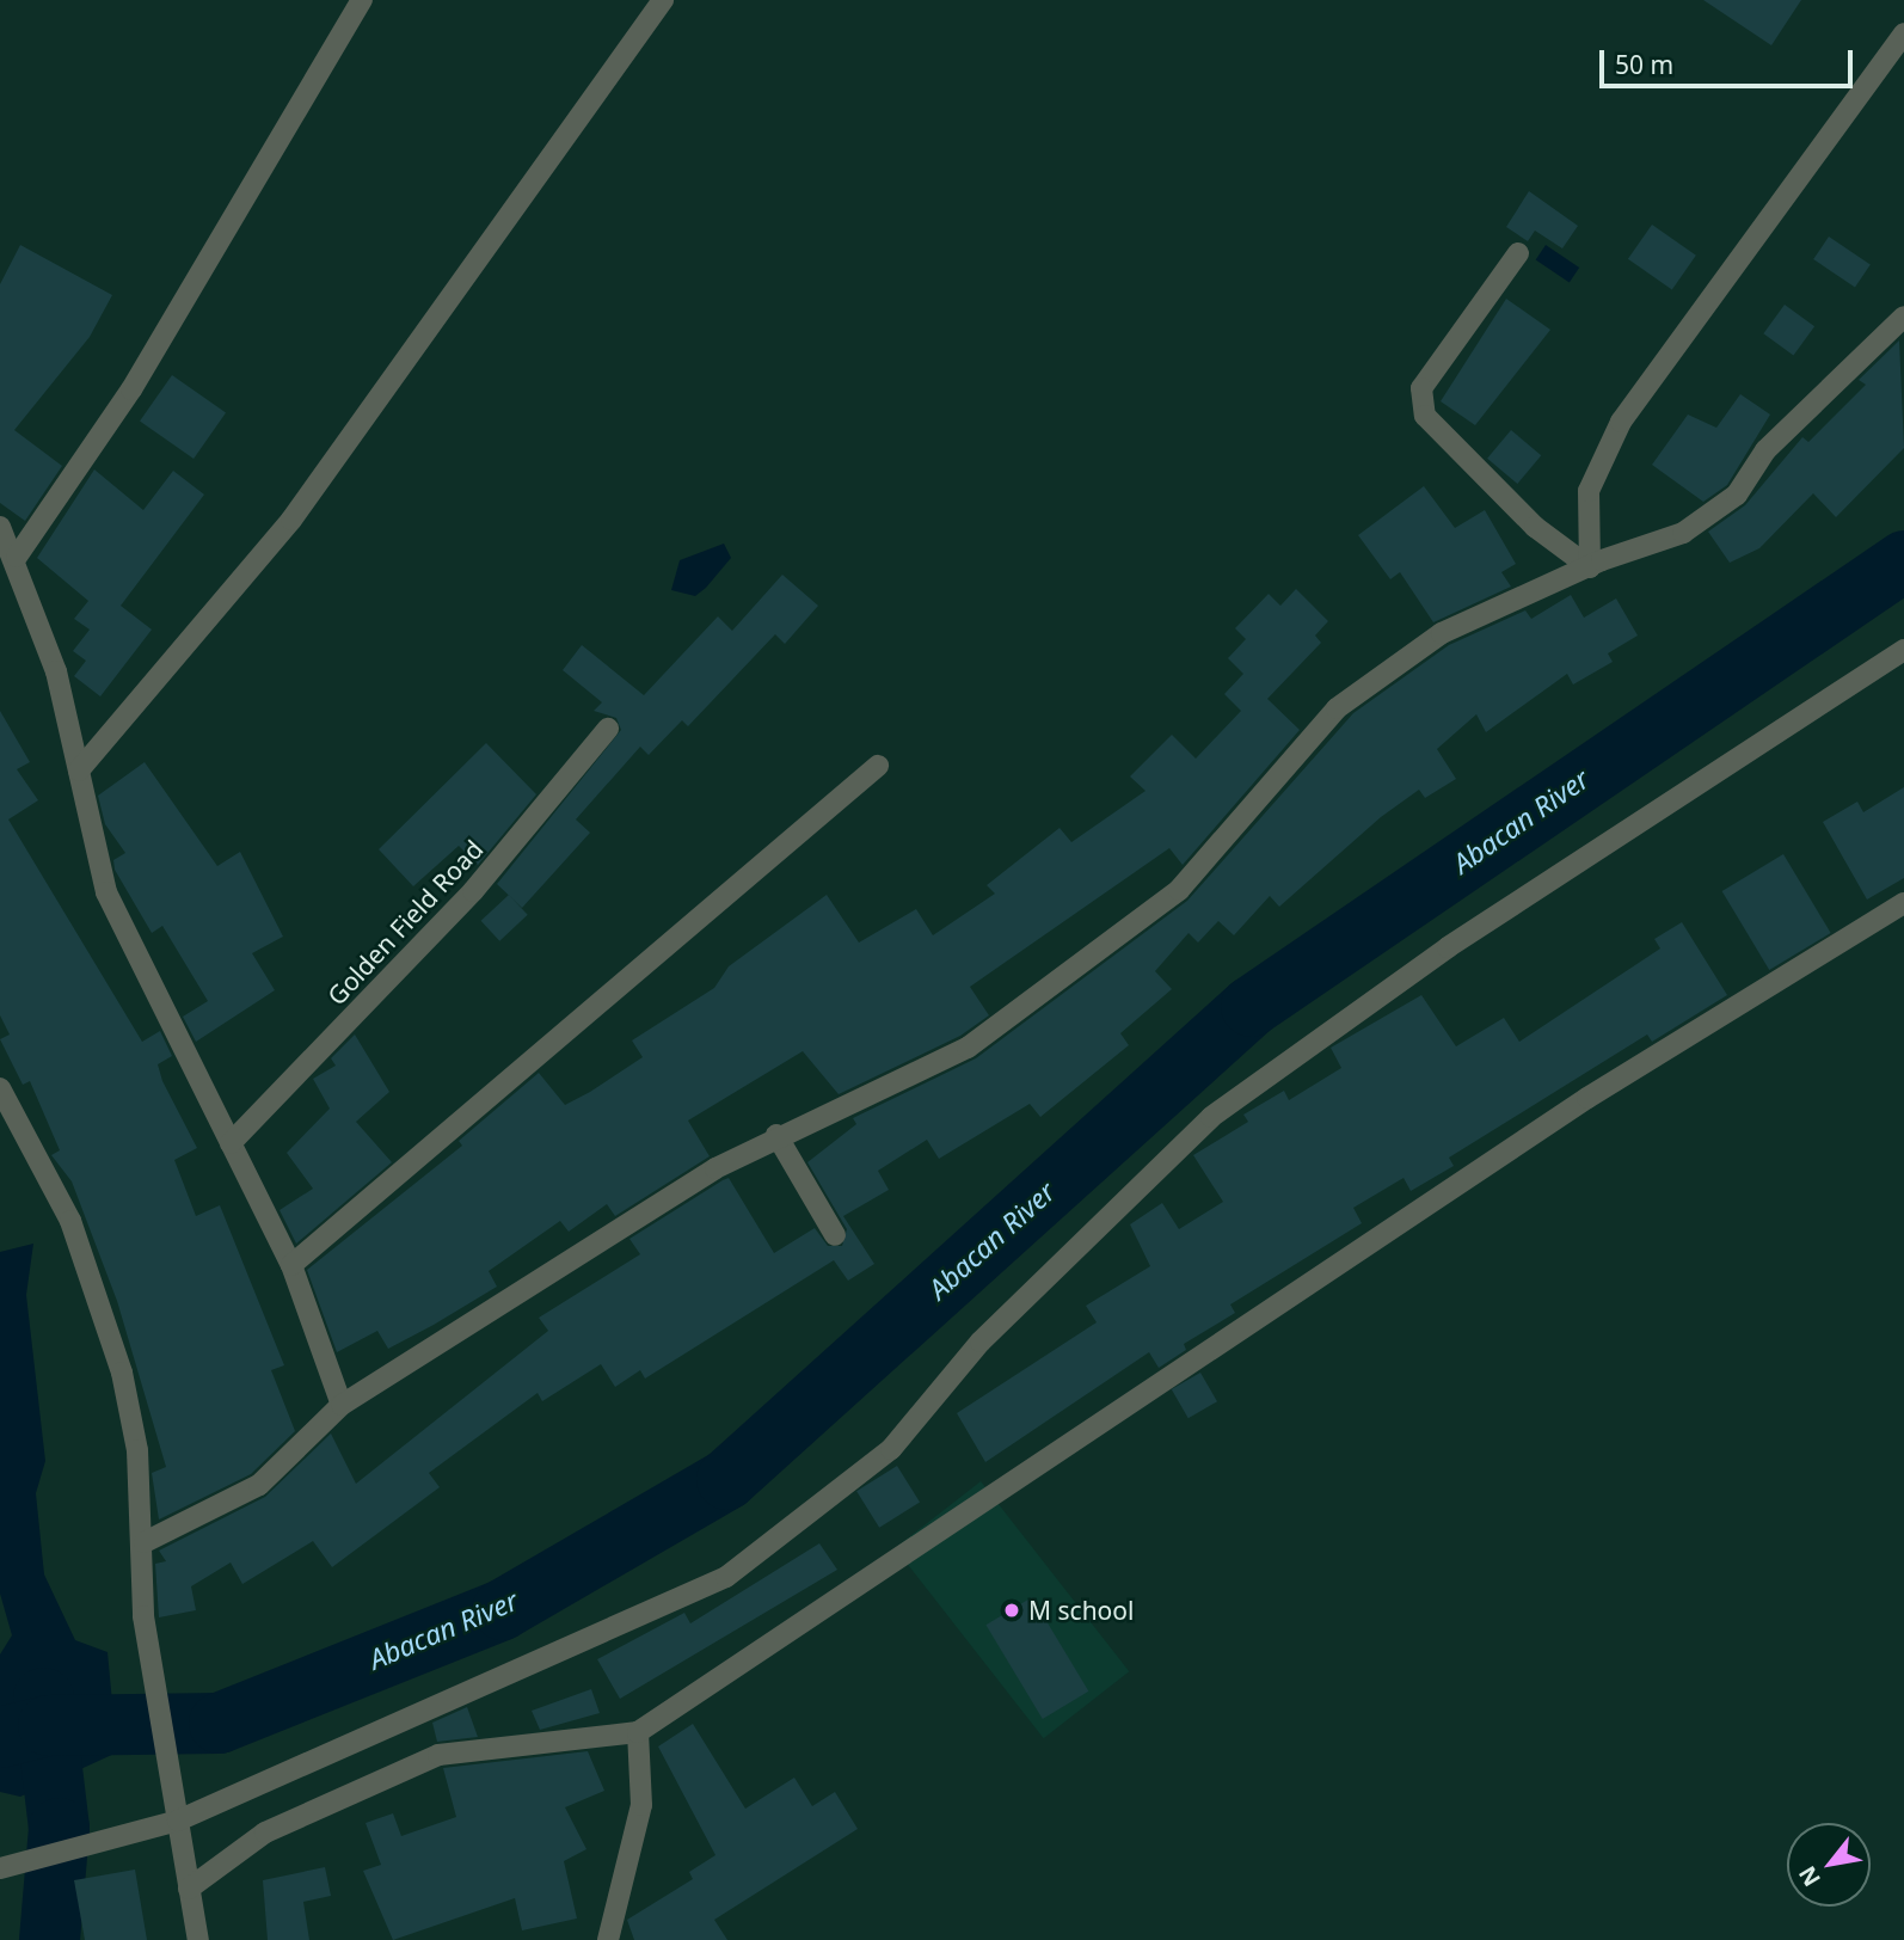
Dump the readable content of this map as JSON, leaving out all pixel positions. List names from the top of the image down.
{
  "streets": {
    "street": ["Golden Field Road"]
  },
  "water": ["Abacan River"],
  "places": ["M school"],
  "scale_bar": "50 m",
  "north": "bottom left"
}
